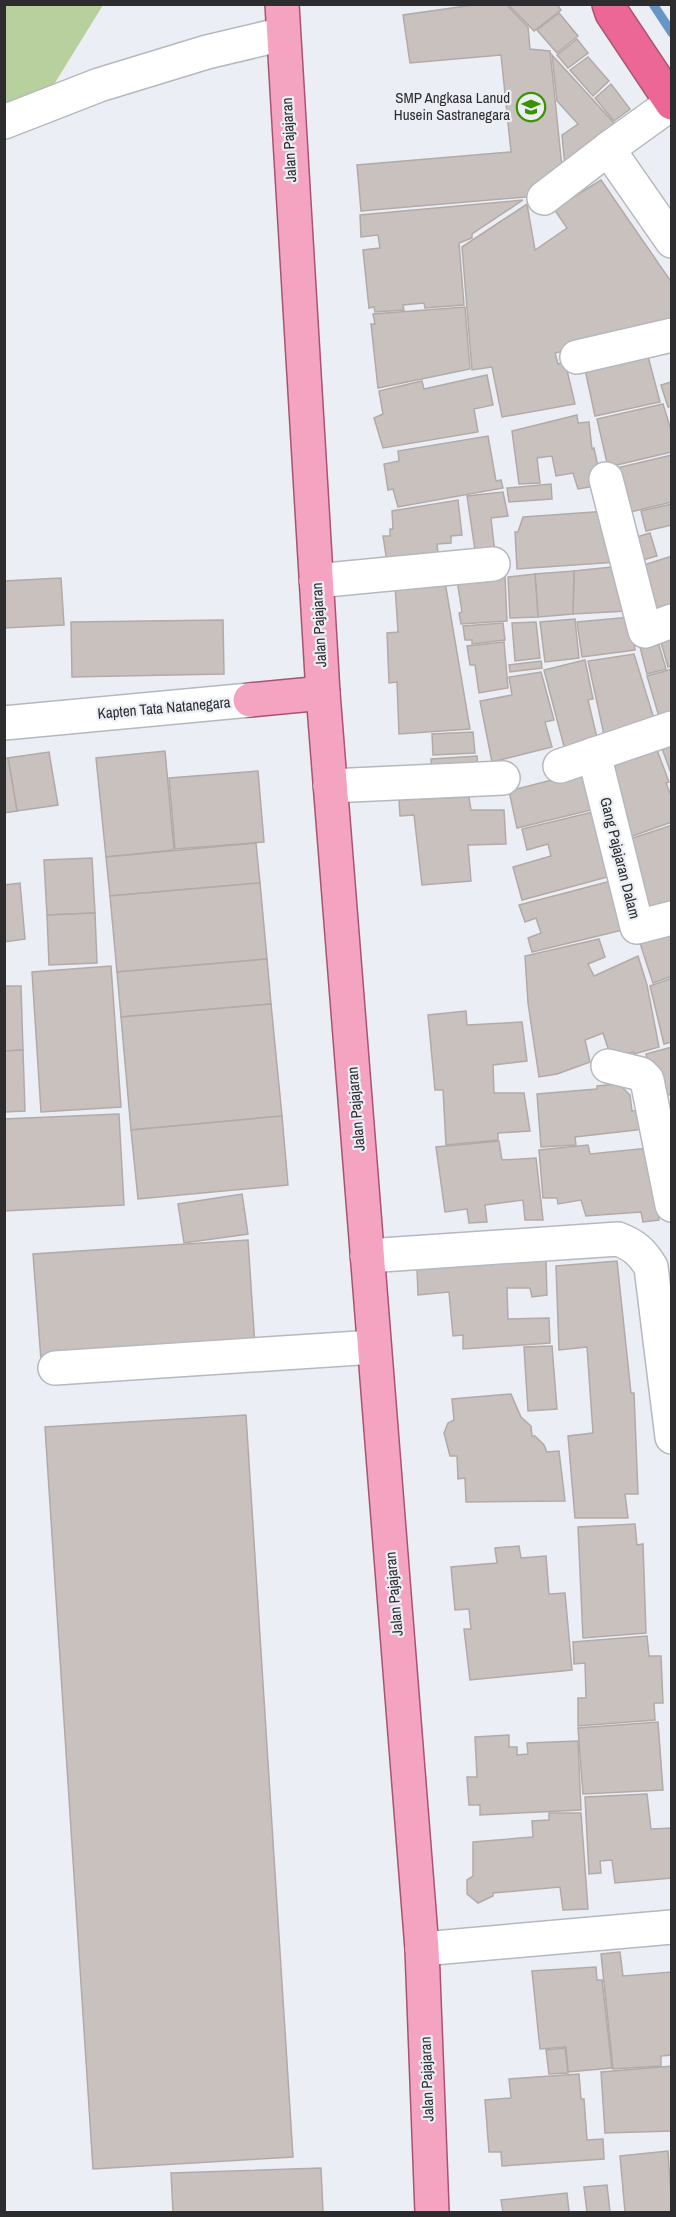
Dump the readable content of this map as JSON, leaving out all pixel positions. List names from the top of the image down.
{
  "streets": {
    "main road": ["Jalan Pajajaran", "Kapten Tata Natanegara"],
    "street": ["Gang Pajajaran Dalam"]
  },
  "crossings": [
    ["Jalan Pajajaran", "Kapten Tata Natanegara"]
  ],
  "places": {
    "school or university": ["SMP Angkasa Lanud Husein Sastranegara"]
  }
}
